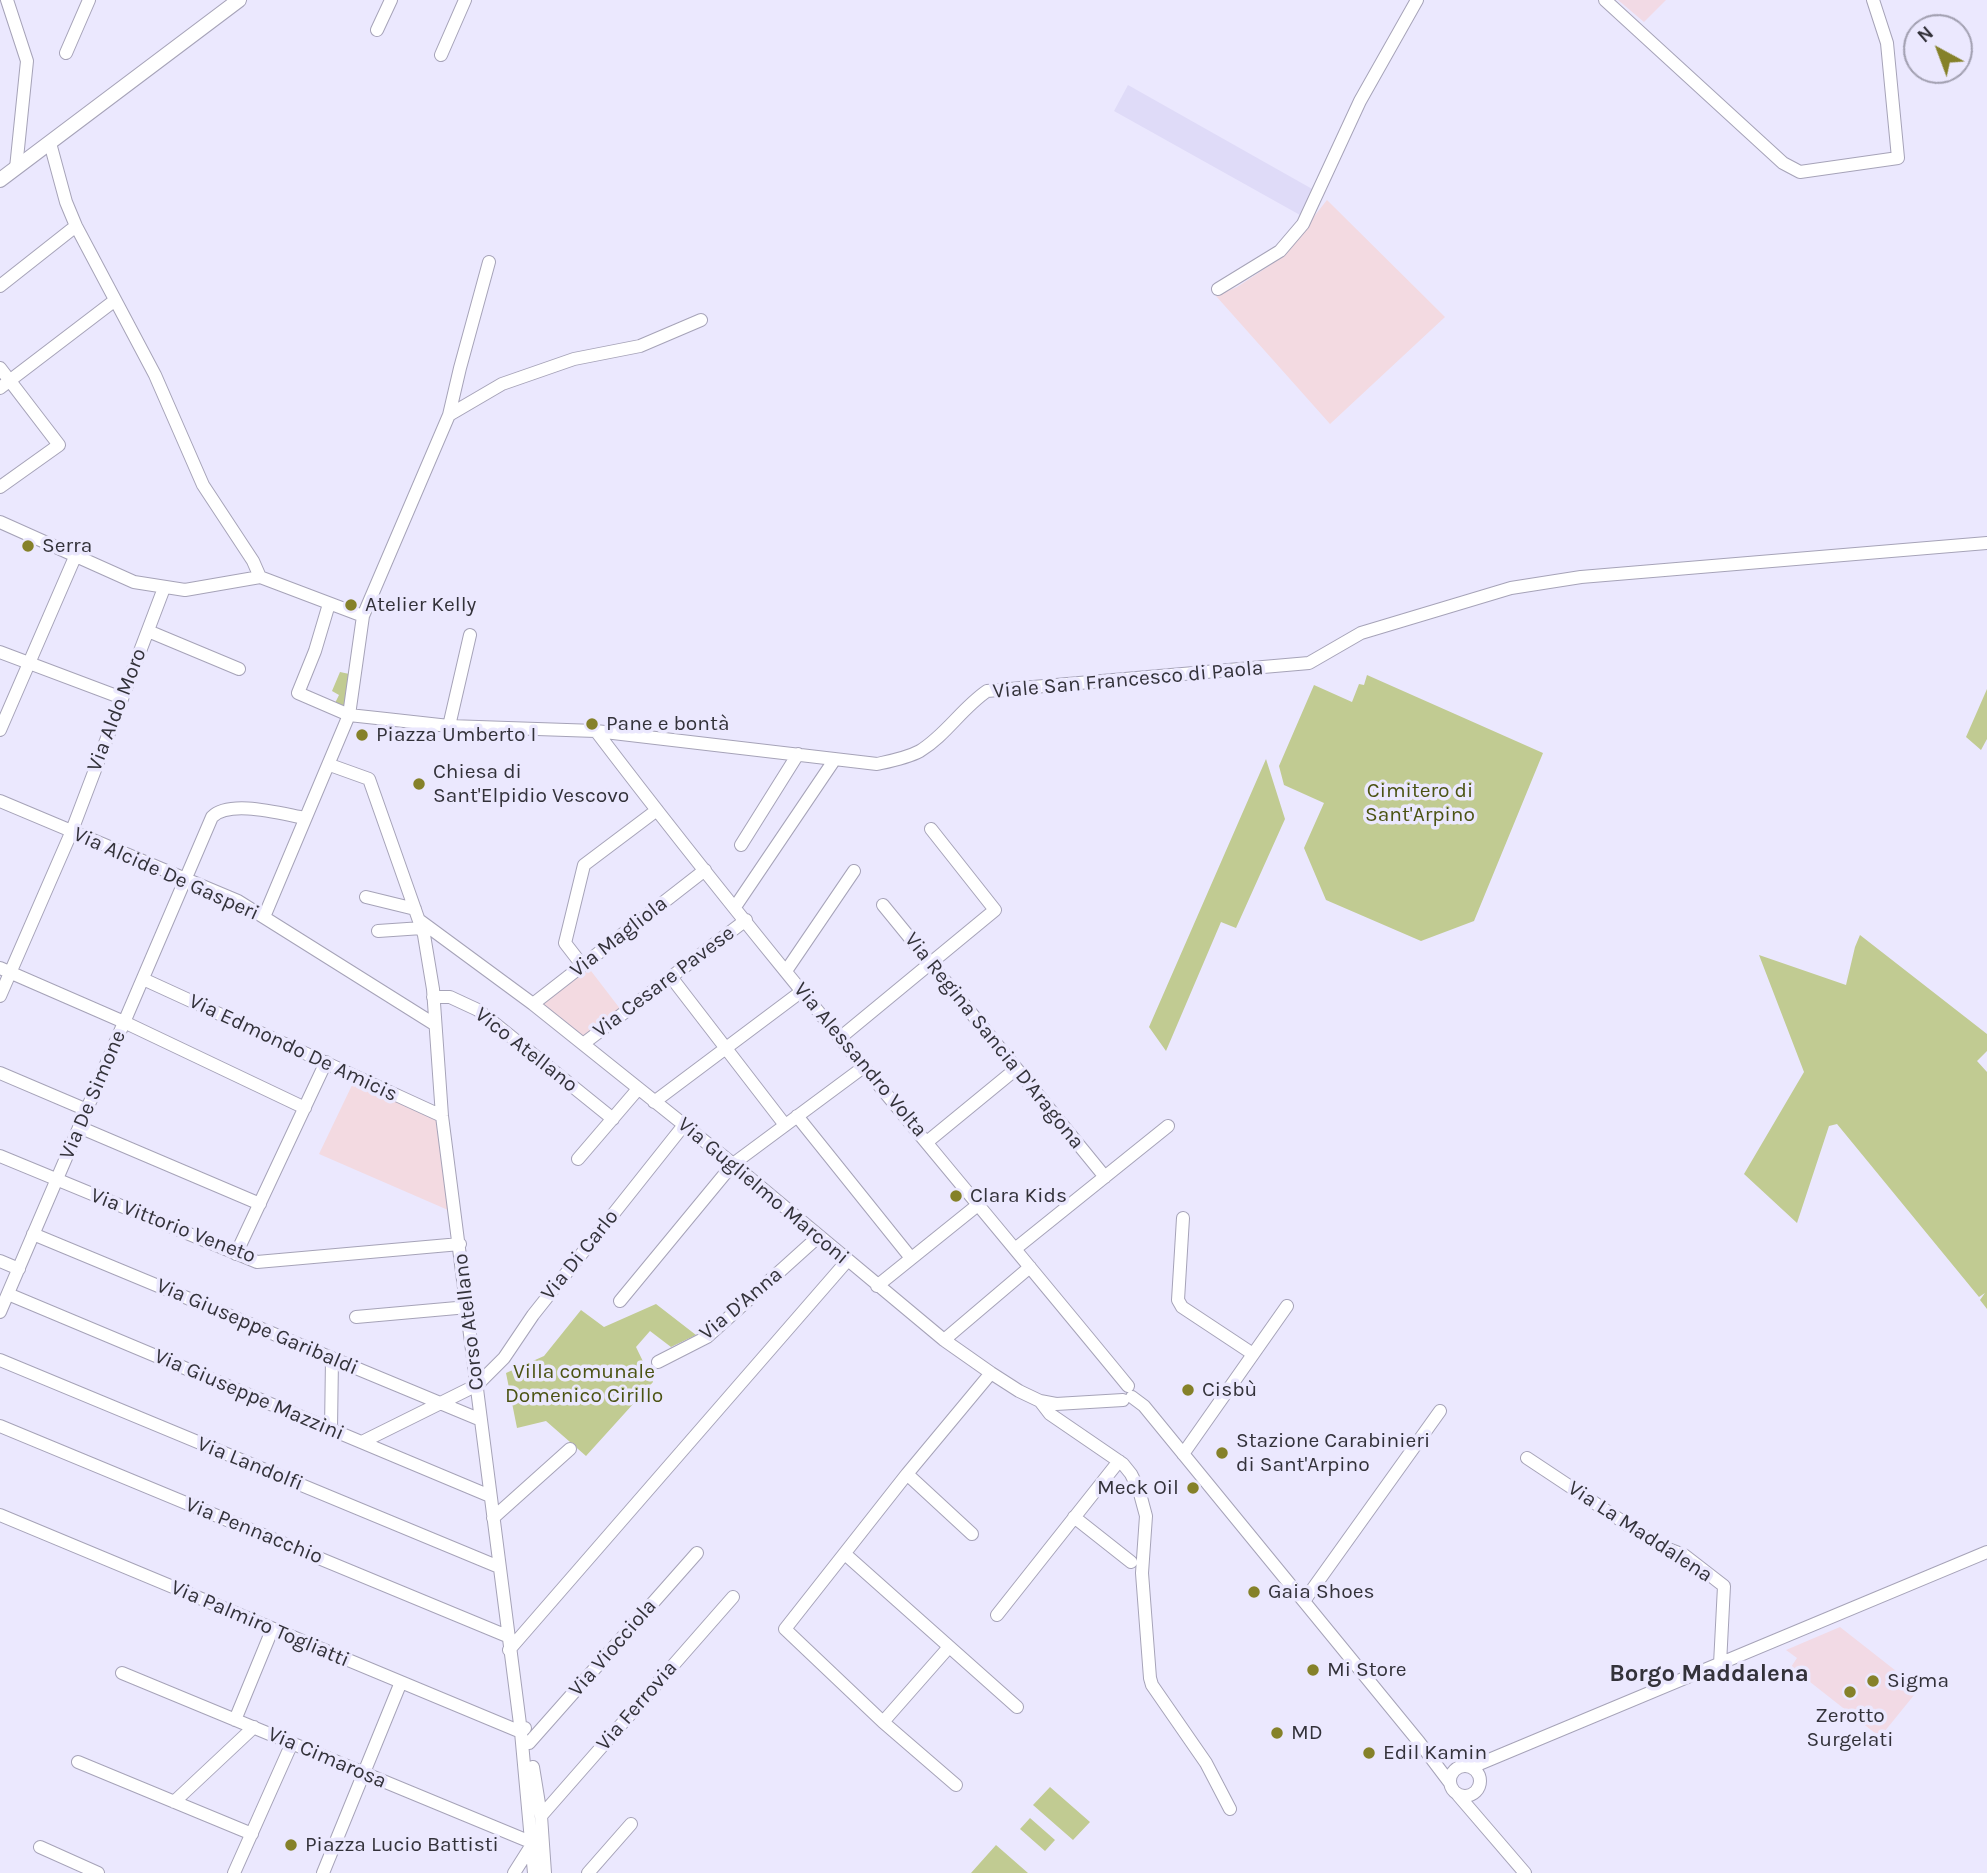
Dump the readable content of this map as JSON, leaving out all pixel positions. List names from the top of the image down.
{
  "streets": {
    "street": [
      "Viale San Francesco di Paola",
      "Via Aldo Moro",
      "Via Alcide De Gasperi",
      "Via Magliola",
      "Via Cesare Pavese",
      "Via Regina Sancia D'Aragona",
      "Via Edmondo De Amicis",
      "Vico Atellano",
      "Via Alessandro Volta",
      "Via De Simone",
      "Via Guglielmo Marconi",
      "Via Vittorio Veneto",
      "Via Di Carlo",
      "Via D'Anna",
      "Corso Atellano",
      "Via Giuseppe Garibaldi",
      "Via Giuseppe Mazzini",
      "Via Landolfi",
      "Via Pennacchio",
      "Via La Maddalena",
      "Via Palmiro Togliatti",
      "Via Viocciola",
      "Via Ferrovia",
      "Via Cimarosa"
    ]
  },
  "crossings": [
    ["Viale San Francesco di Paola", "Via Alessandro Volta"],
    ["Via Aldo Moro", "Via Alcide De Gasperi"],
    ["Via Alcide De Gasperi", "Via De Simone"],
    ["Via Alcide De Gasperi", "Corso Atellano"],
    ["Via Magliola", "Via Alessandro Volta"],
    ["Via Magliola", "Via Guglielmo Marconi"],
    ["Via Cesare Pavese", "Via Alessandro Volta"],
    ["Via Cesare Pavese", "Via Guglielmo Marconi"],
    ["Via Edmondo De Amicis", "Via De Simone"],
    ["Via Edmondo De Amicis", "Corso Atellano"],
    ["Vico Atellano", "Corso Atellano"],
    ["Via Alessandro Volta", "Via Guglielmo Marconi"],
    ["Via De Simone", "Via Vittorio Veneto"],
    ["Via De Simone", "Via Giuseppe Garibaldi"],
    ["Via De Simone", "Via Giuseppe Mazzini"],
    ["Via Guglielmo Marconi", "Via Di Carlo"],
    ["Via Guglielmo Marconi", "Via D'Anna"],
    ["Via Guglielmo Marconi", "Corso Atellano"],
    ["Via Vittorio Veneto", "Corso Atellano"],
    ["Via Di Carlo", "Corso Atellano"],
    ["Via Di Carlo", "Via Giuseppe Garibaldi"],
    ["Via Di Carlo", "Via Giuseppe Mazzini"],
    ["Corso Atellano", "Via Giuseppe Garibaldi"],
    ["Corso Atellano", "Via Giuseppe Mazzini"],
    ["Corso Atellano", "Via Landolfi"],
    ["Corso Atellano", "Via Pennacchio"],
    ["Corso Atellano", "Via Palmiro Togliatti"],
    ["Corso Atellano", "Via Cimarosa"]
  ],
  "districts": ["Borgo Maddalena"],
  "parks": ["Cimitero di Sant'Arpino", "Villa comunale Domenico Cirillo"],
  "places": [
    "Serra",
    "Atelier Kelly",
    "Pane e bontà",
    "Piazza Umberto I",
    "Chiesa di Sant'Elpidio Vescovo",
    "Clara Kids",
    "Cisbù",
    "Stazione Carabinieri di Sant'Arpino",
    "Meck Oil",
    "Gaia Shoes",
    "Mi Store",
    "Sigma",
    "Zerotto Surgelati",
    "MD",
    "Edil Kamin",
    "Piazza Lucio Battisti"
  ],
  "north": "top left"
}
